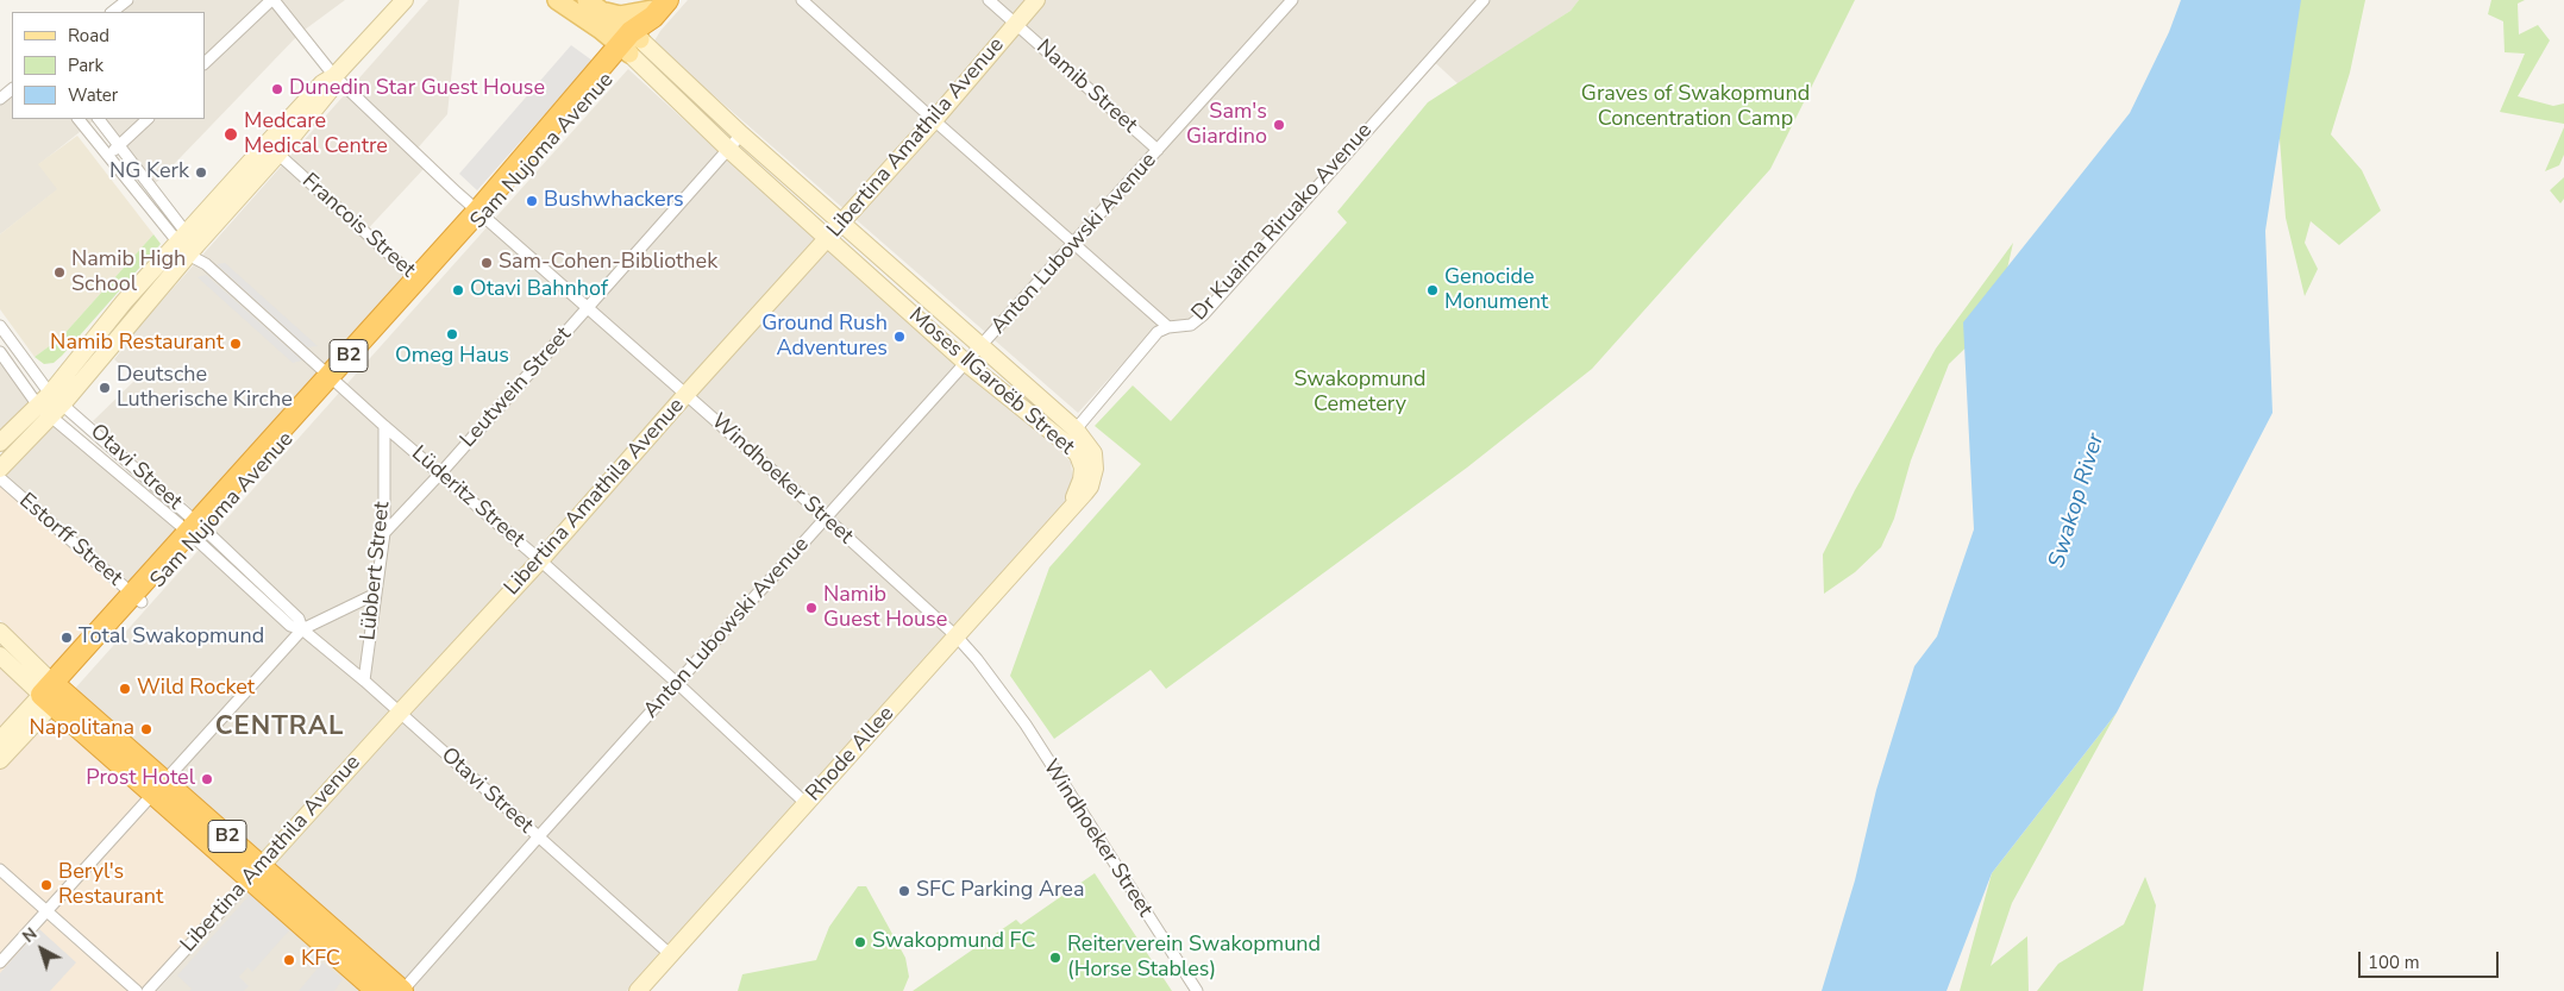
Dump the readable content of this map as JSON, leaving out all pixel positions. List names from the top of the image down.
{
  "streets": {
    "highway": ["Sam Nujoma Avenue", "B2"],
    "main road": ["Moses ǁGaroëb Street"],
    "street": [
      "Namib Street",
      "Libertina Amathila Avenue",
      "Dr Kuaima Riruako Avenue",
      "Francois Street",
      "Anton Lubowski Avenue",
      "Leutwein Street",
      "Otavi Street",
      "Windhoeker Street",
      "Lüderitz Street",
      "Estorff Street",
      "Lübbert Street",
      "Rhode Allee"
    ]
  },
  "crossings": [
    ["Namib Street", "Libertina Amathila Avenue"],
    ["Namib Street", "Anton Lubowski Avenue"],
    ["Libertina Amathila Avenue", "B2"],
    ["Libertina Amathila Avenue", "Moses ǁGaroëb Street"],
    ["Libertina Amathila Avenue", "Otavi Street"],
    ["Libertina Amathila Avenue", "Windhoeker Street"],
    ["Libertina Amathila Avenue", "Lüderitz Street"],
    ["Sam Nujoma Avenue", "Francois Street"],
    ["Sam Nujoma Avenue", "B2"],
    ["Sam Nujoma Avenue", "Moses ǁGaroëb Street"],
    ["Sam Nujoma Avenue", "Otavi Street"],
    ["Sam Nujoma Avenue", "Windhoeker Street"],
    ["Sam Nujoma Avenue", "Lüderitz Street"],
    ["Sam Nujoma Avenue", "Estorff Street"],
    ["Dr Kuaima Riruako Avenue", "Moses ǁGaroëb Street"],
    ["Anton Lubowski Avenue", "B2"],
    ["Anton Lubowski Avenue", "Moses ǁGaroëb Street"],
    ["Anton Lubowski Avenue", "Otavi Street"],
    ["Anton Lubowski Avenue", "Windhoeker Street"],
    ["Anton Lubowski Avenue", "Lüderitz Street"],
    ["Moses ǁGaroëb Street", "Leutwein Street"],
    ["Moses ǁGaroëb Street", "Rhode Allee"],
    ["Leutwein Street", "Windhoeker Street"],
    ["Leutwein Street", "Lüderitz Street"],
    ["Leutwein Street", "Lübbert Street"],
    ["Otavi Street", "Lübbert Street"],
    ["Otavi Street", "Rhode Allee"],
    ["Windhoeker Street", "Rhode Allee"],
    ["Lüderitz Street", "Lübbert Street"],
    ["Lüderitz Street", "Rhode Allee"]
  ],
  "districts": ["CENTRAL"],
  "water": ["Swakop River"],
  "parks": ["Graves of Swakopmund Concentration Camp", "Swakopmund Cemetery"],
  "places": [
    "Dunedin Star Guest House",
    "Sam's Giardino",
    "Medcare Medical Centre",
    "NG Kerk",
    "Bushwhackers",
    "Sam-Cohen-Bibliothek",
    "Namib High School",
    "Otavi Bahnhof",
    "Genocide Monument",
    "Omeg Haus",
    "Ground Rush Adventures",
    "Namib Restaurant",
    "Deutsche Lutherische Kirche",
    "Namib Guest House",
    "Total Swakopmund",
    "Wild Rocket",
    "Napolitana",
    "Prost Hotel",
    "Beryl's Restaurant",
    "SFC Parking Area",
    "Swakopmund FC",
    "Reiterverein Swakopmund (Horse Stables)",
    "KFC"
  ],
  "legend": ["Road", "Park", "Water"],
  "scale_bar": "100 m",
  "north": "top left"
}
